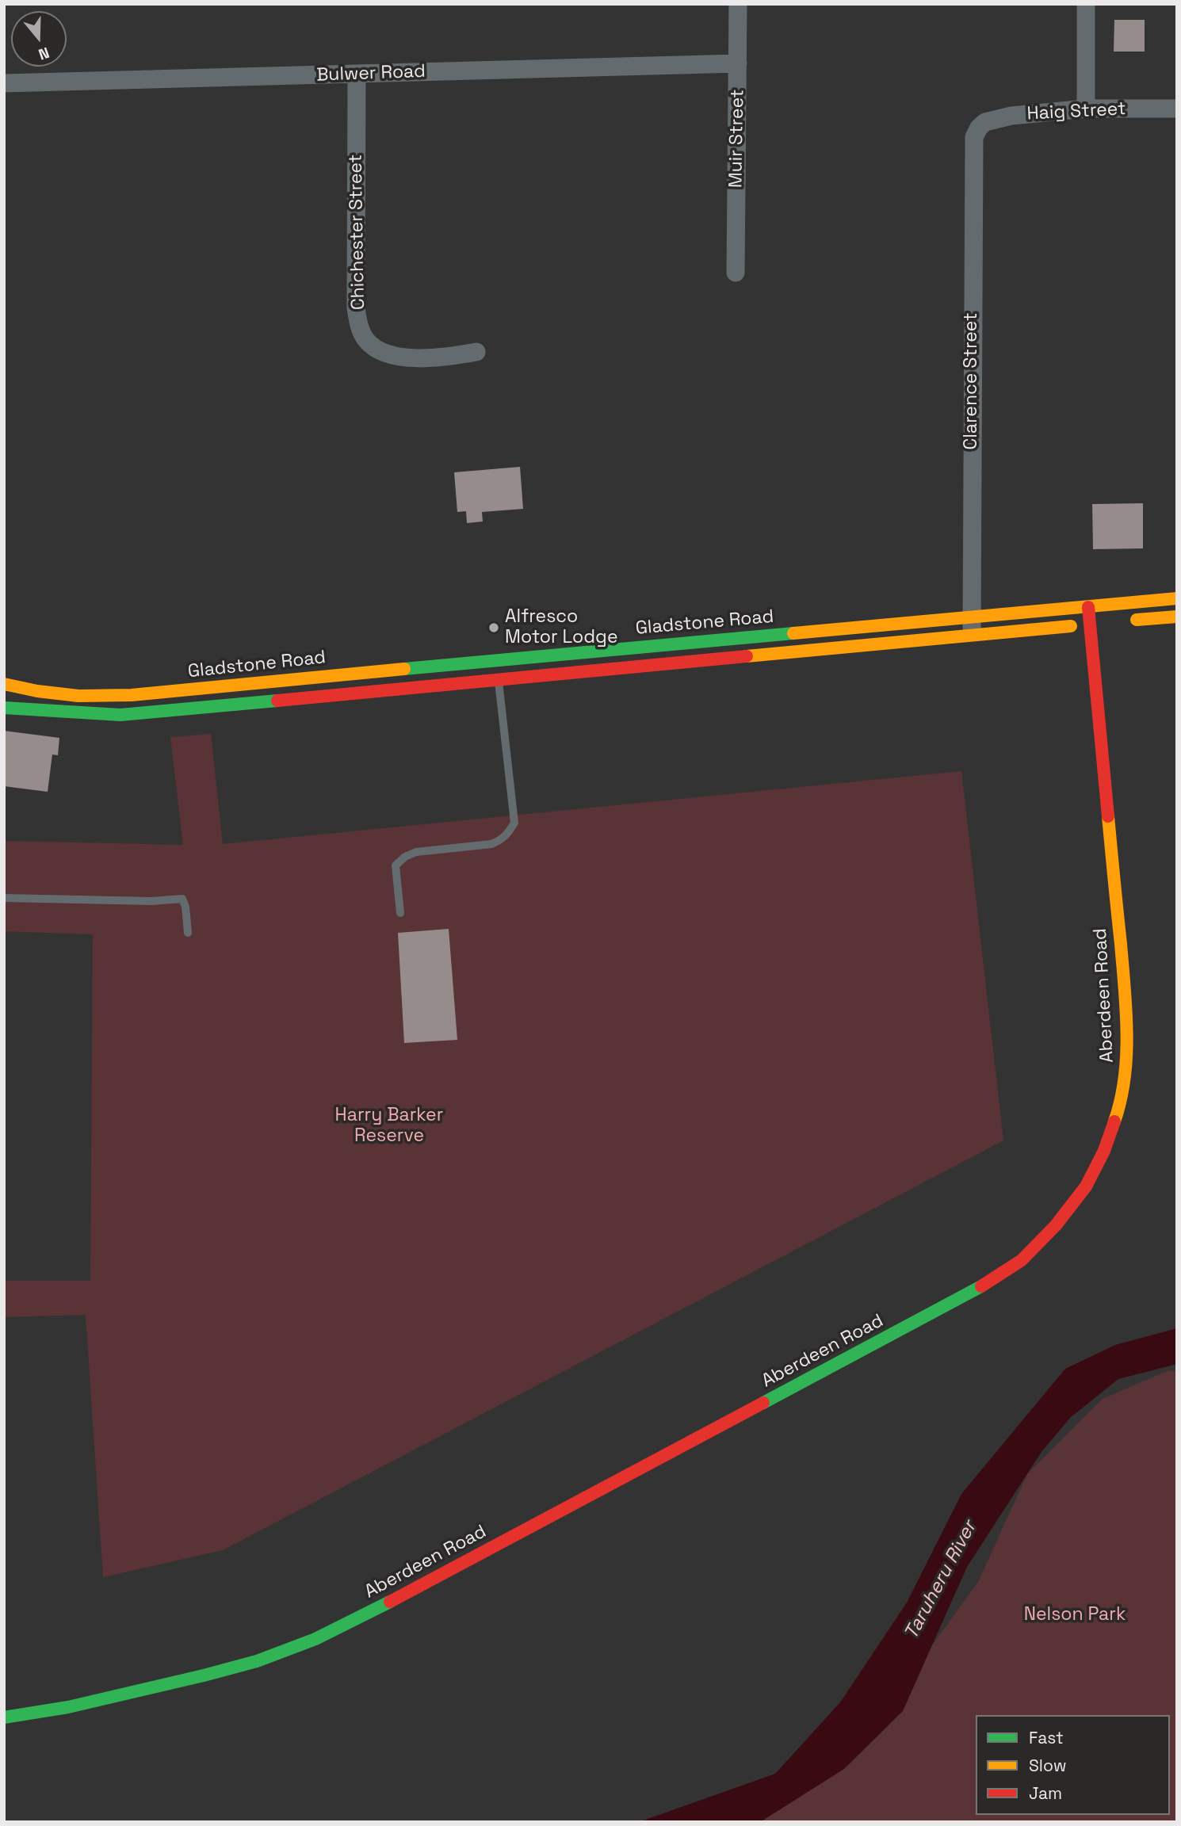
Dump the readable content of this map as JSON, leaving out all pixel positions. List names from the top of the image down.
{
  "streets": {
    "main road": ["Gladstone Road", "Aberdeen Road"],
    "street": [
      "Bulwer Road",
      "Haig Street",
      "Muir Street",
      "Chichester Street",
      "Clarence Street"
    ]
  },
  "crossings": [
    ["Bulwer Road", "Muir Street"],
    ["Bulwer Road", "Chichester Street"],
    ["Haig Street", "Clarence Street"],
    ["Clarence Street", "Gladstone Road"],
    ["Gladstone Road", "Aberdeen Road"]
  ],
  "water": ["Taruheru River"],
  "parks": ["Harry Barker Reserve", "Nelson Park"],
  "places": ["Alfresco Motor Lodge"],
  "legend": ["Fast", "Slow", "Jam"],
  "north": "bottom"
}
